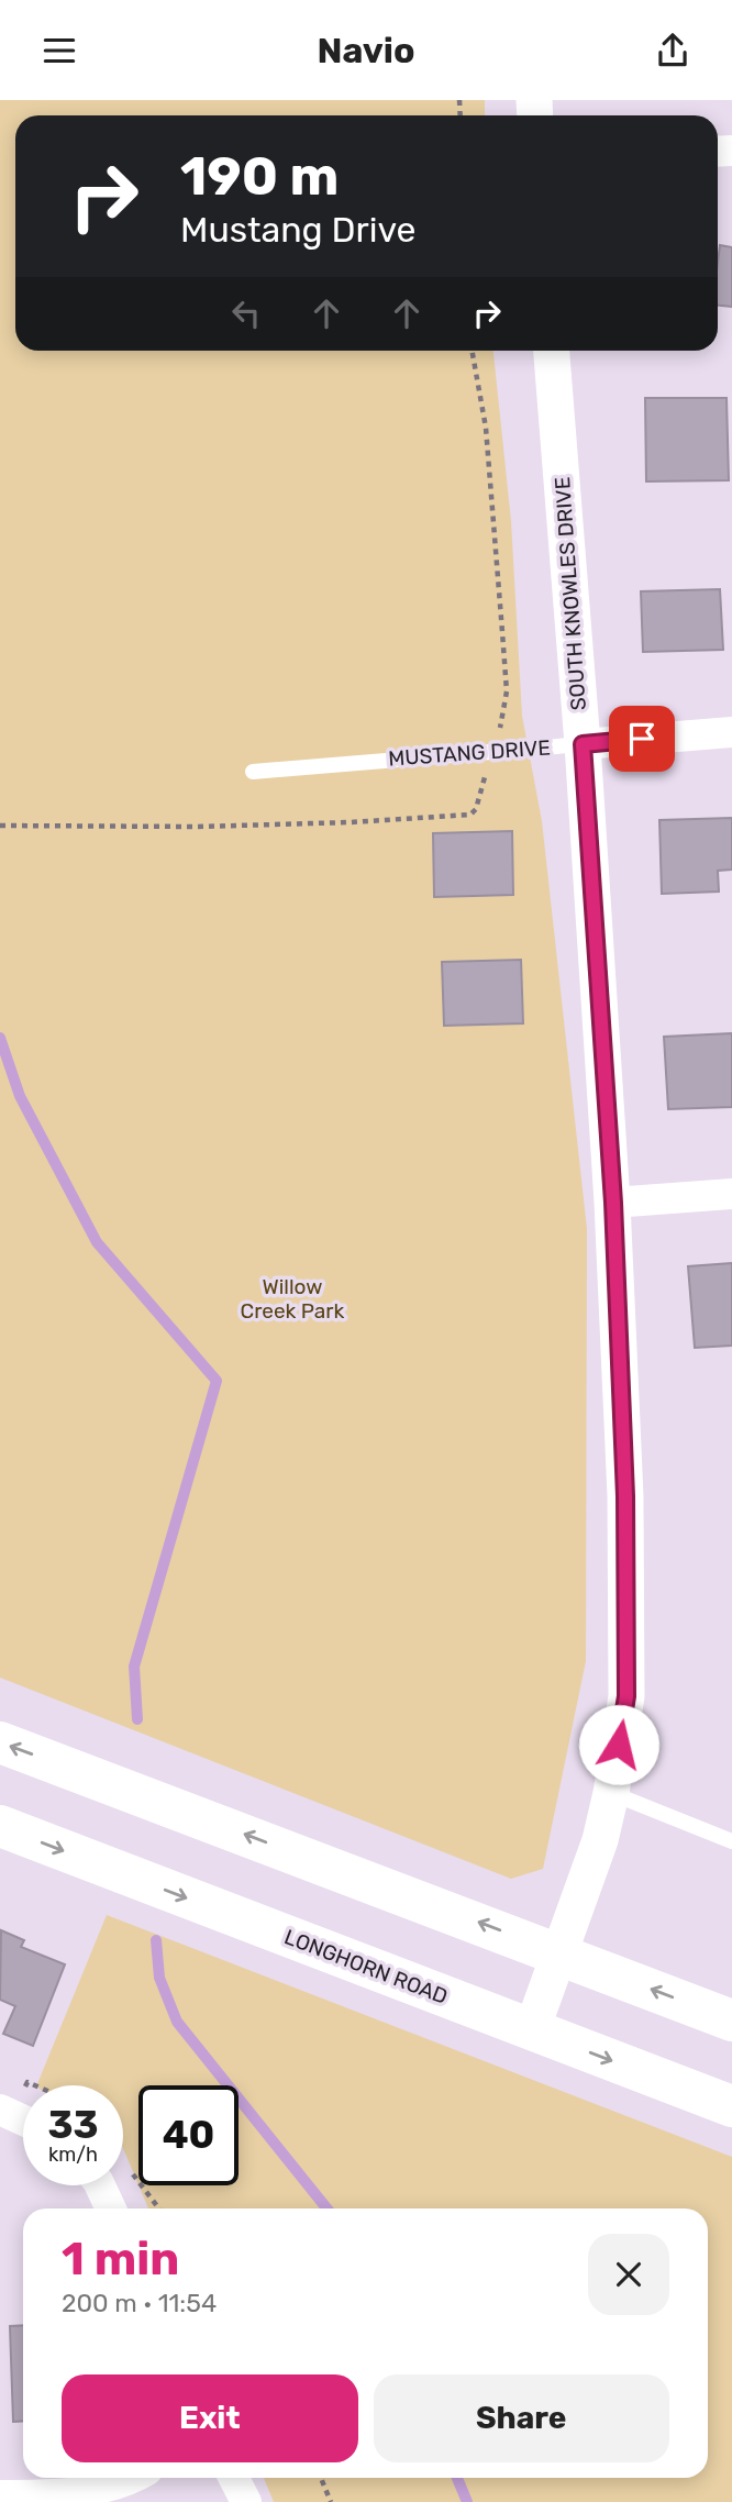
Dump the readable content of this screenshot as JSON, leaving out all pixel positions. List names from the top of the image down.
{
  "streets": {
    "main road": ["LONGHORN ROAD"],
    "street": ["SOUTH KNOWLES DRIVE", "MUSTANG DRIVE"]
  },
  "crossings": [
    ["SOUTH KNOWLES DRIVE", "MUSTANG DRIVE"],
    ["SOUTH KNOWLES DRIVE", "LONGHORN ROAD"]
  ],
  "parks": ["Willow Creek Park"],
  "page": {
    "header": "Navio",
    "turn": ["190 m", "Mustang Drive"],
    "speed": "33 km/h",
    "limit": "40",
    "heading": ["1 min", "200 m · 11:54"],
    "buttons": ["Exit", "Share"]
  }
}
